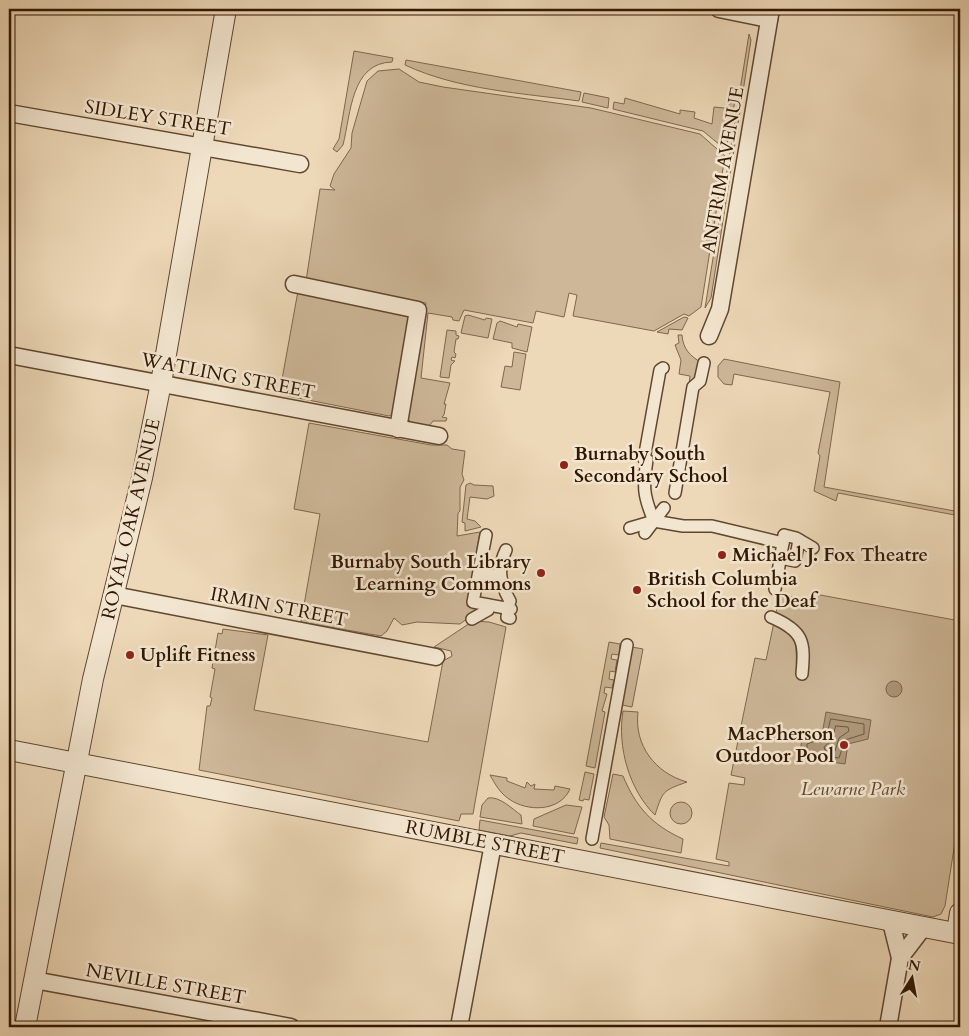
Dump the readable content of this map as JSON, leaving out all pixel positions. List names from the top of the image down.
{
  "streets": {
    "street": [
      "SIDLEY STREET",
      "ANTRIM AVENUE",
      "WATLING STREET",
      "ROYAL OAK AVENUE",
      "IRMIN STREET",
      "RUMBLE STREET",
      "NEVILLE STREET"
    ]
  },
  "crossings": [
    ["SIDLEY STREET", "ROYAL OAK AVENUE"],
    ["WATLING STREET", "ROYAL OAK AVENUE"],
    ["ROYAL OAK AVENUE", "IRMIN STREET"],
    ["ROYAL OAK AVENUE", "RUMBLE STREET"],
    ["ROYAL OAK AVENUE", "NEVILLE STREET"]
  ],
  "parks": ["Lewarne Park"],
  "places": [
    "Burnaby South Secondary School",
    "Michael J. Fox Theatre",
    "Burnaby South Library Learning Commons",
    "British Columbia School for the Deaf",
    "Uplift Fitness",
    "MacPherson Outdoor Pool"
  ],
  "north": "top"
}
